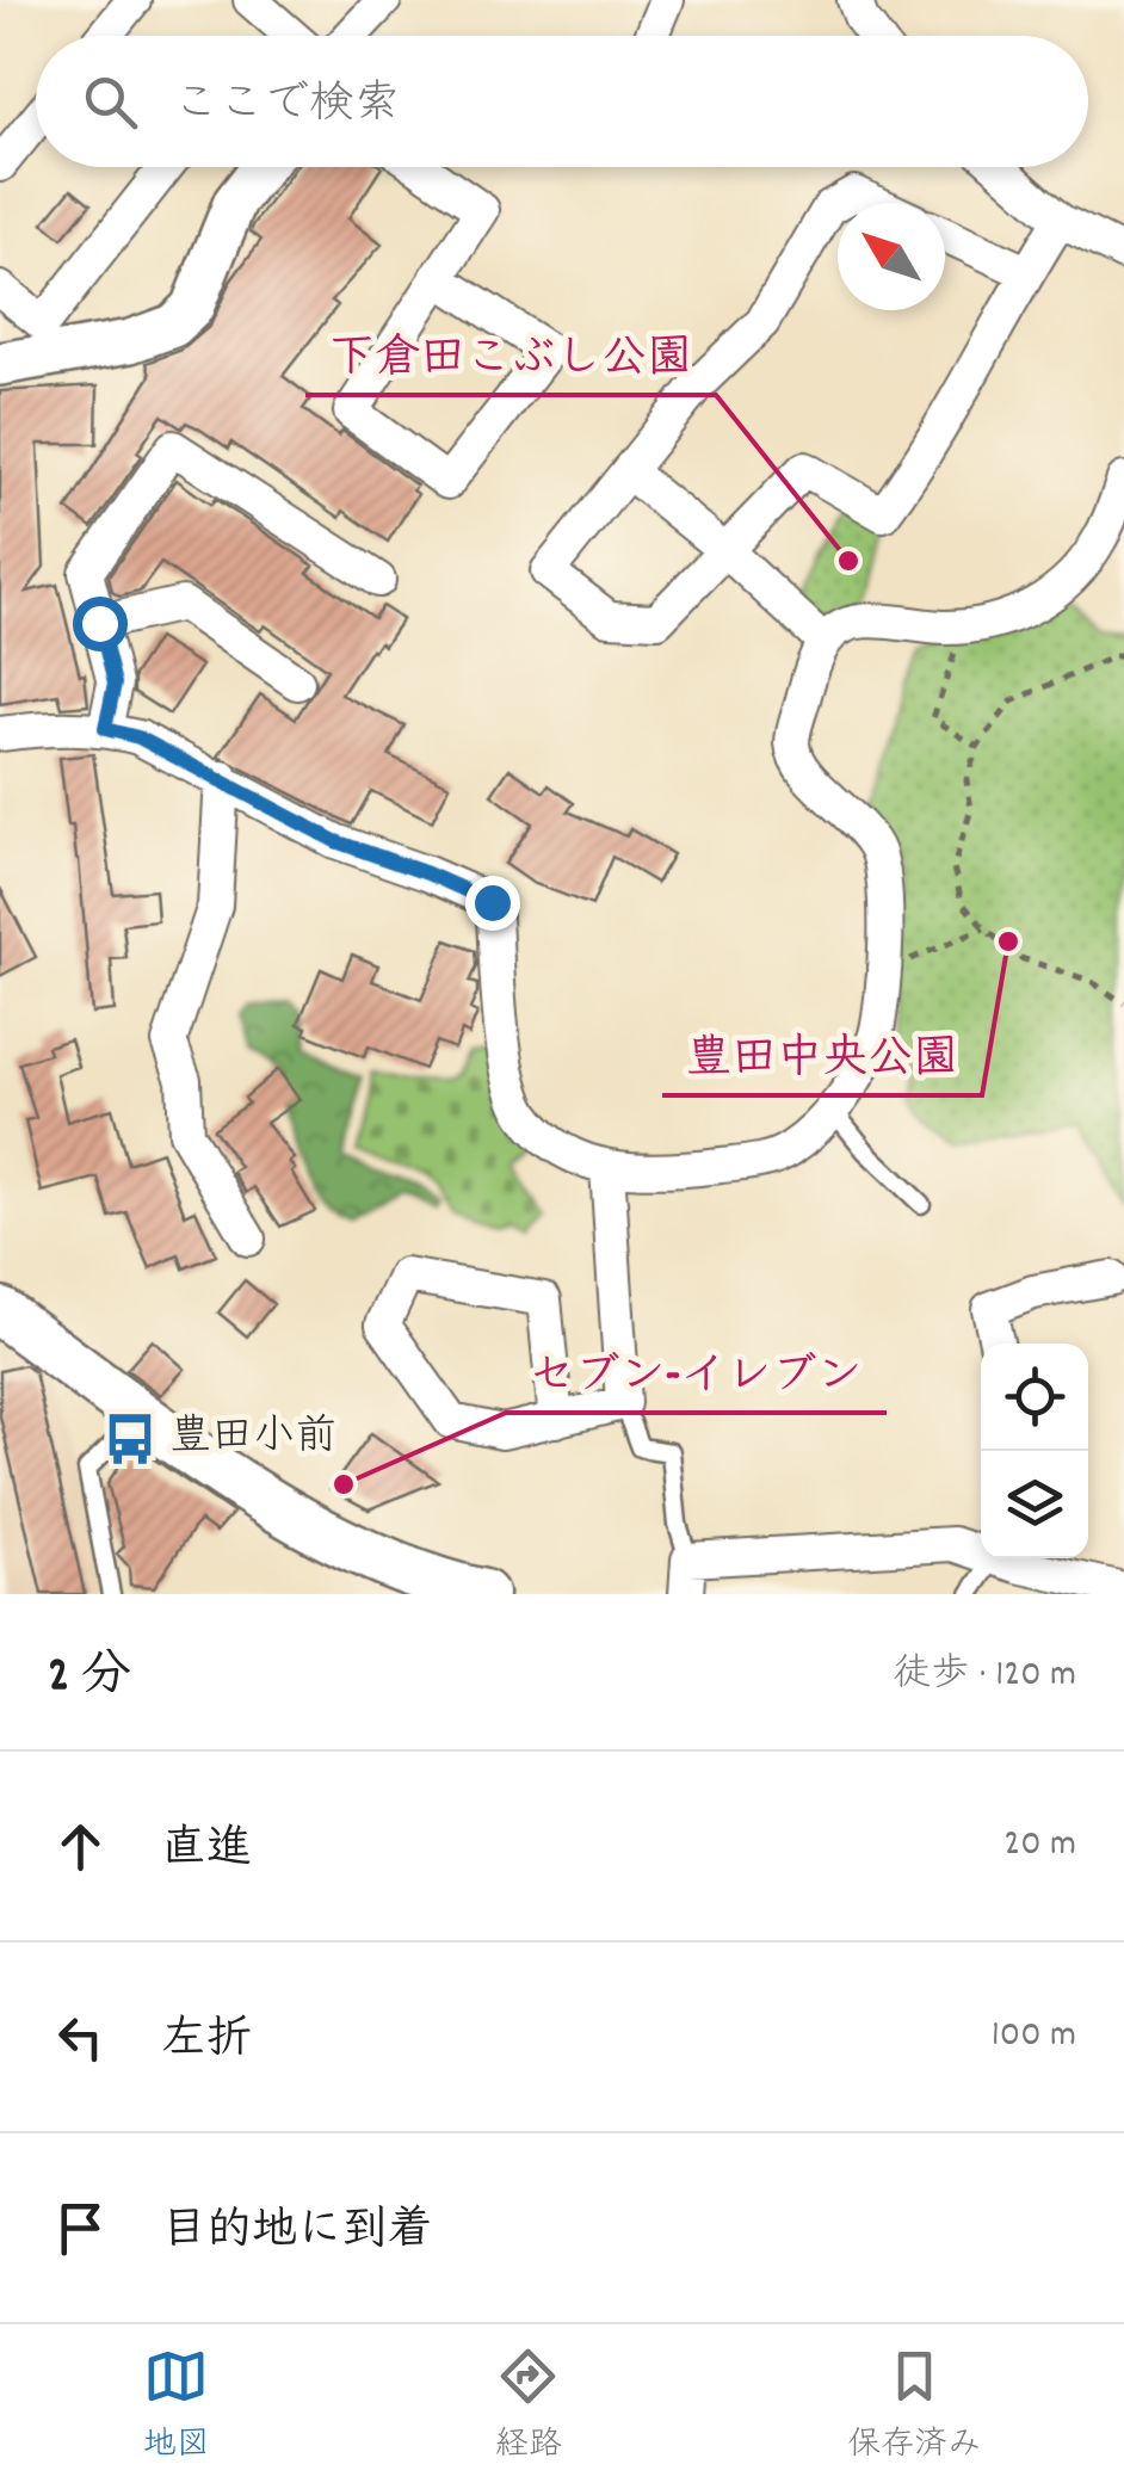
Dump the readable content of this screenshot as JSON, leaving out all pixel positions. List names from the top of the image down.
{
  "places": {
    "other": ["下倉田こぶし公園", "豊田中央公園", "セブン-イレブン"],
    "bus stop": ["豊田小前"]
  },
  "north": "top left",
  "page": {
    "search": "ここで検索",
    "heading": ["2 分", "徒歩 · 120 m"],
    "list": [
      ["直進", "20 m"],
      ["左折", "100 m"],
      "目的地に到着"
    ],
    "nav": ["地図", "経路", "保存済み"]
  }
}
